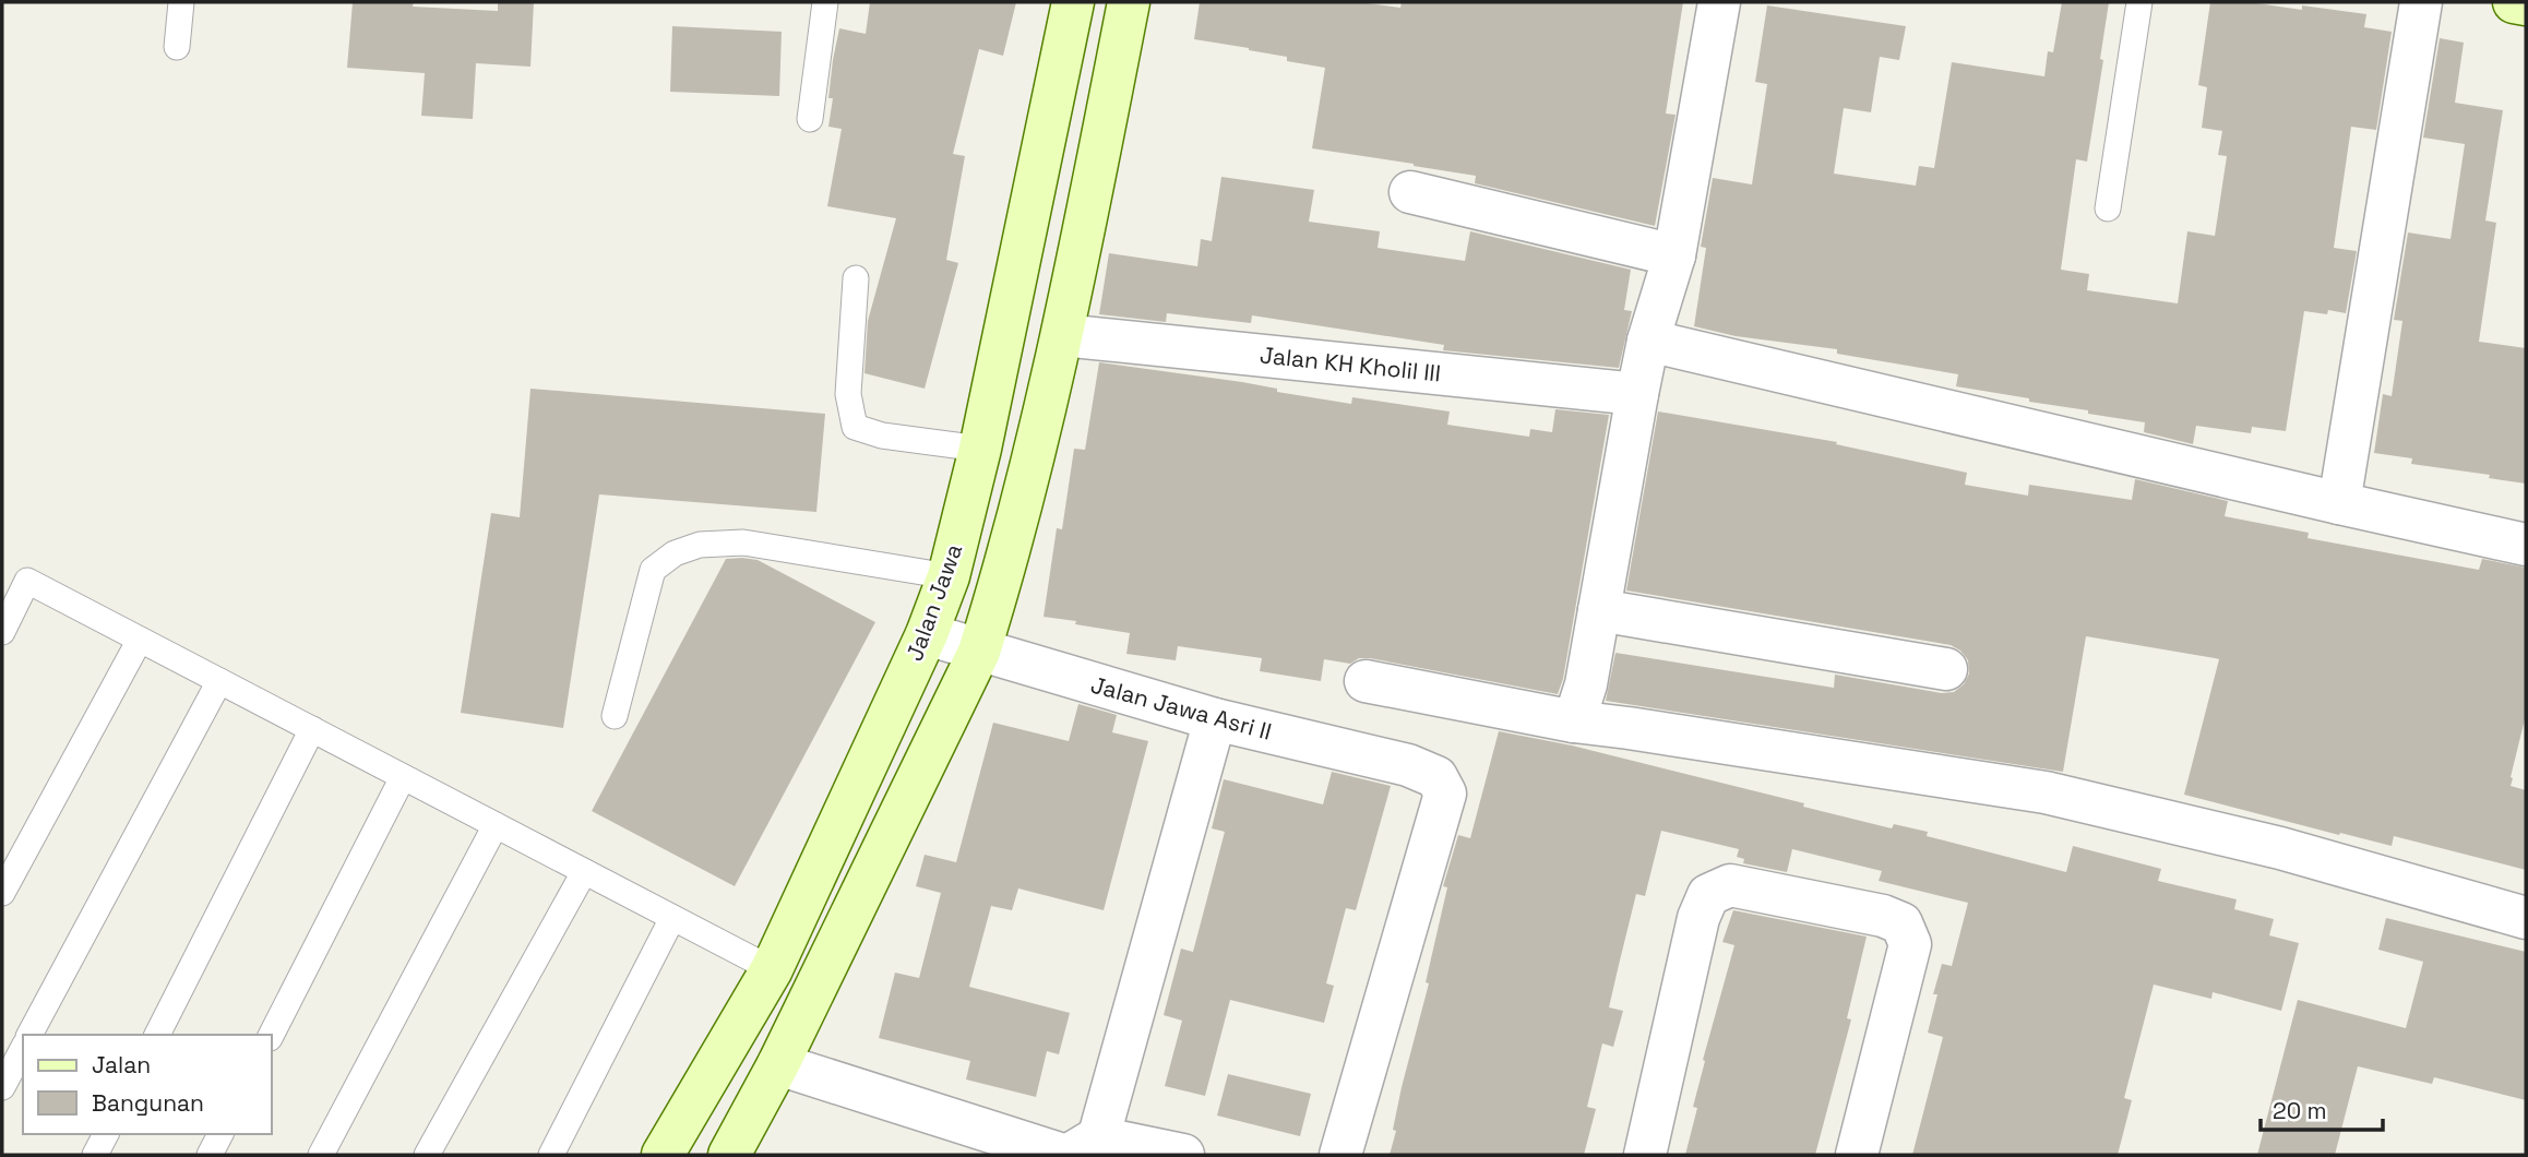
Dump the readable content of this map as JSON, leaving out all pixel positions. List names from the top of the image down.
{
  "streets": {
    "main road": ["Jalan Jawa"],
    "street": ["Jalan KH Kholil III", "Jalan Jawa Asri II"]
  },
  "crossings": [
    ["Jalan Jawa", "Jalan Jawa Asri II"]
  ],
  "legend": ["Jalan", "Bangunan"],
  "scale_bar": "20 m"
}
